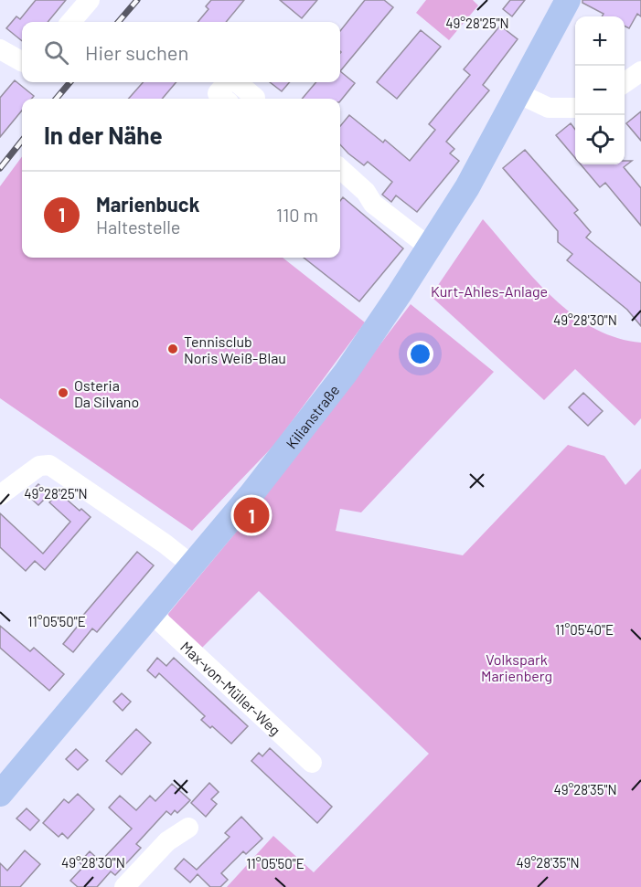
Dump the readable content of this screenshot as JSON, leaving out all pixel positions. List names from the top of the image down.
{
  "streets": {
    "main road": ["Kilianstraße"],
    "street": ["Max-von-Müller-Weg"]
  },
  "crossings": [
    ["Kilianstraße", "Max-von-Müller-Weg"]
  ],
  "parks": ["Kurt-Ahles-Anlage", "Volkspark Marienberg"],
  "places": ["Tennisclub Noris Weiß-Blau", "Osteria Da Silvano"],
  "page": {
    "map_buttons": ["+", "−"],
    "search": "Hier suchen",
    "heading": "In der Nähe",
    "list": [
      {
        "mark": "1",
        "name": "Marienbuck",
        "note": "Haltestelle",
        "value": "110 m"
      }
    ],
    "pins": "1"
  },
  "coordinates": [
    "49°28'25\"N",
    "49°28'30\"N",
    "11°05'50\"E",
    "11°05'40\"E",
    "49°28'35\"N"
  ]
}
